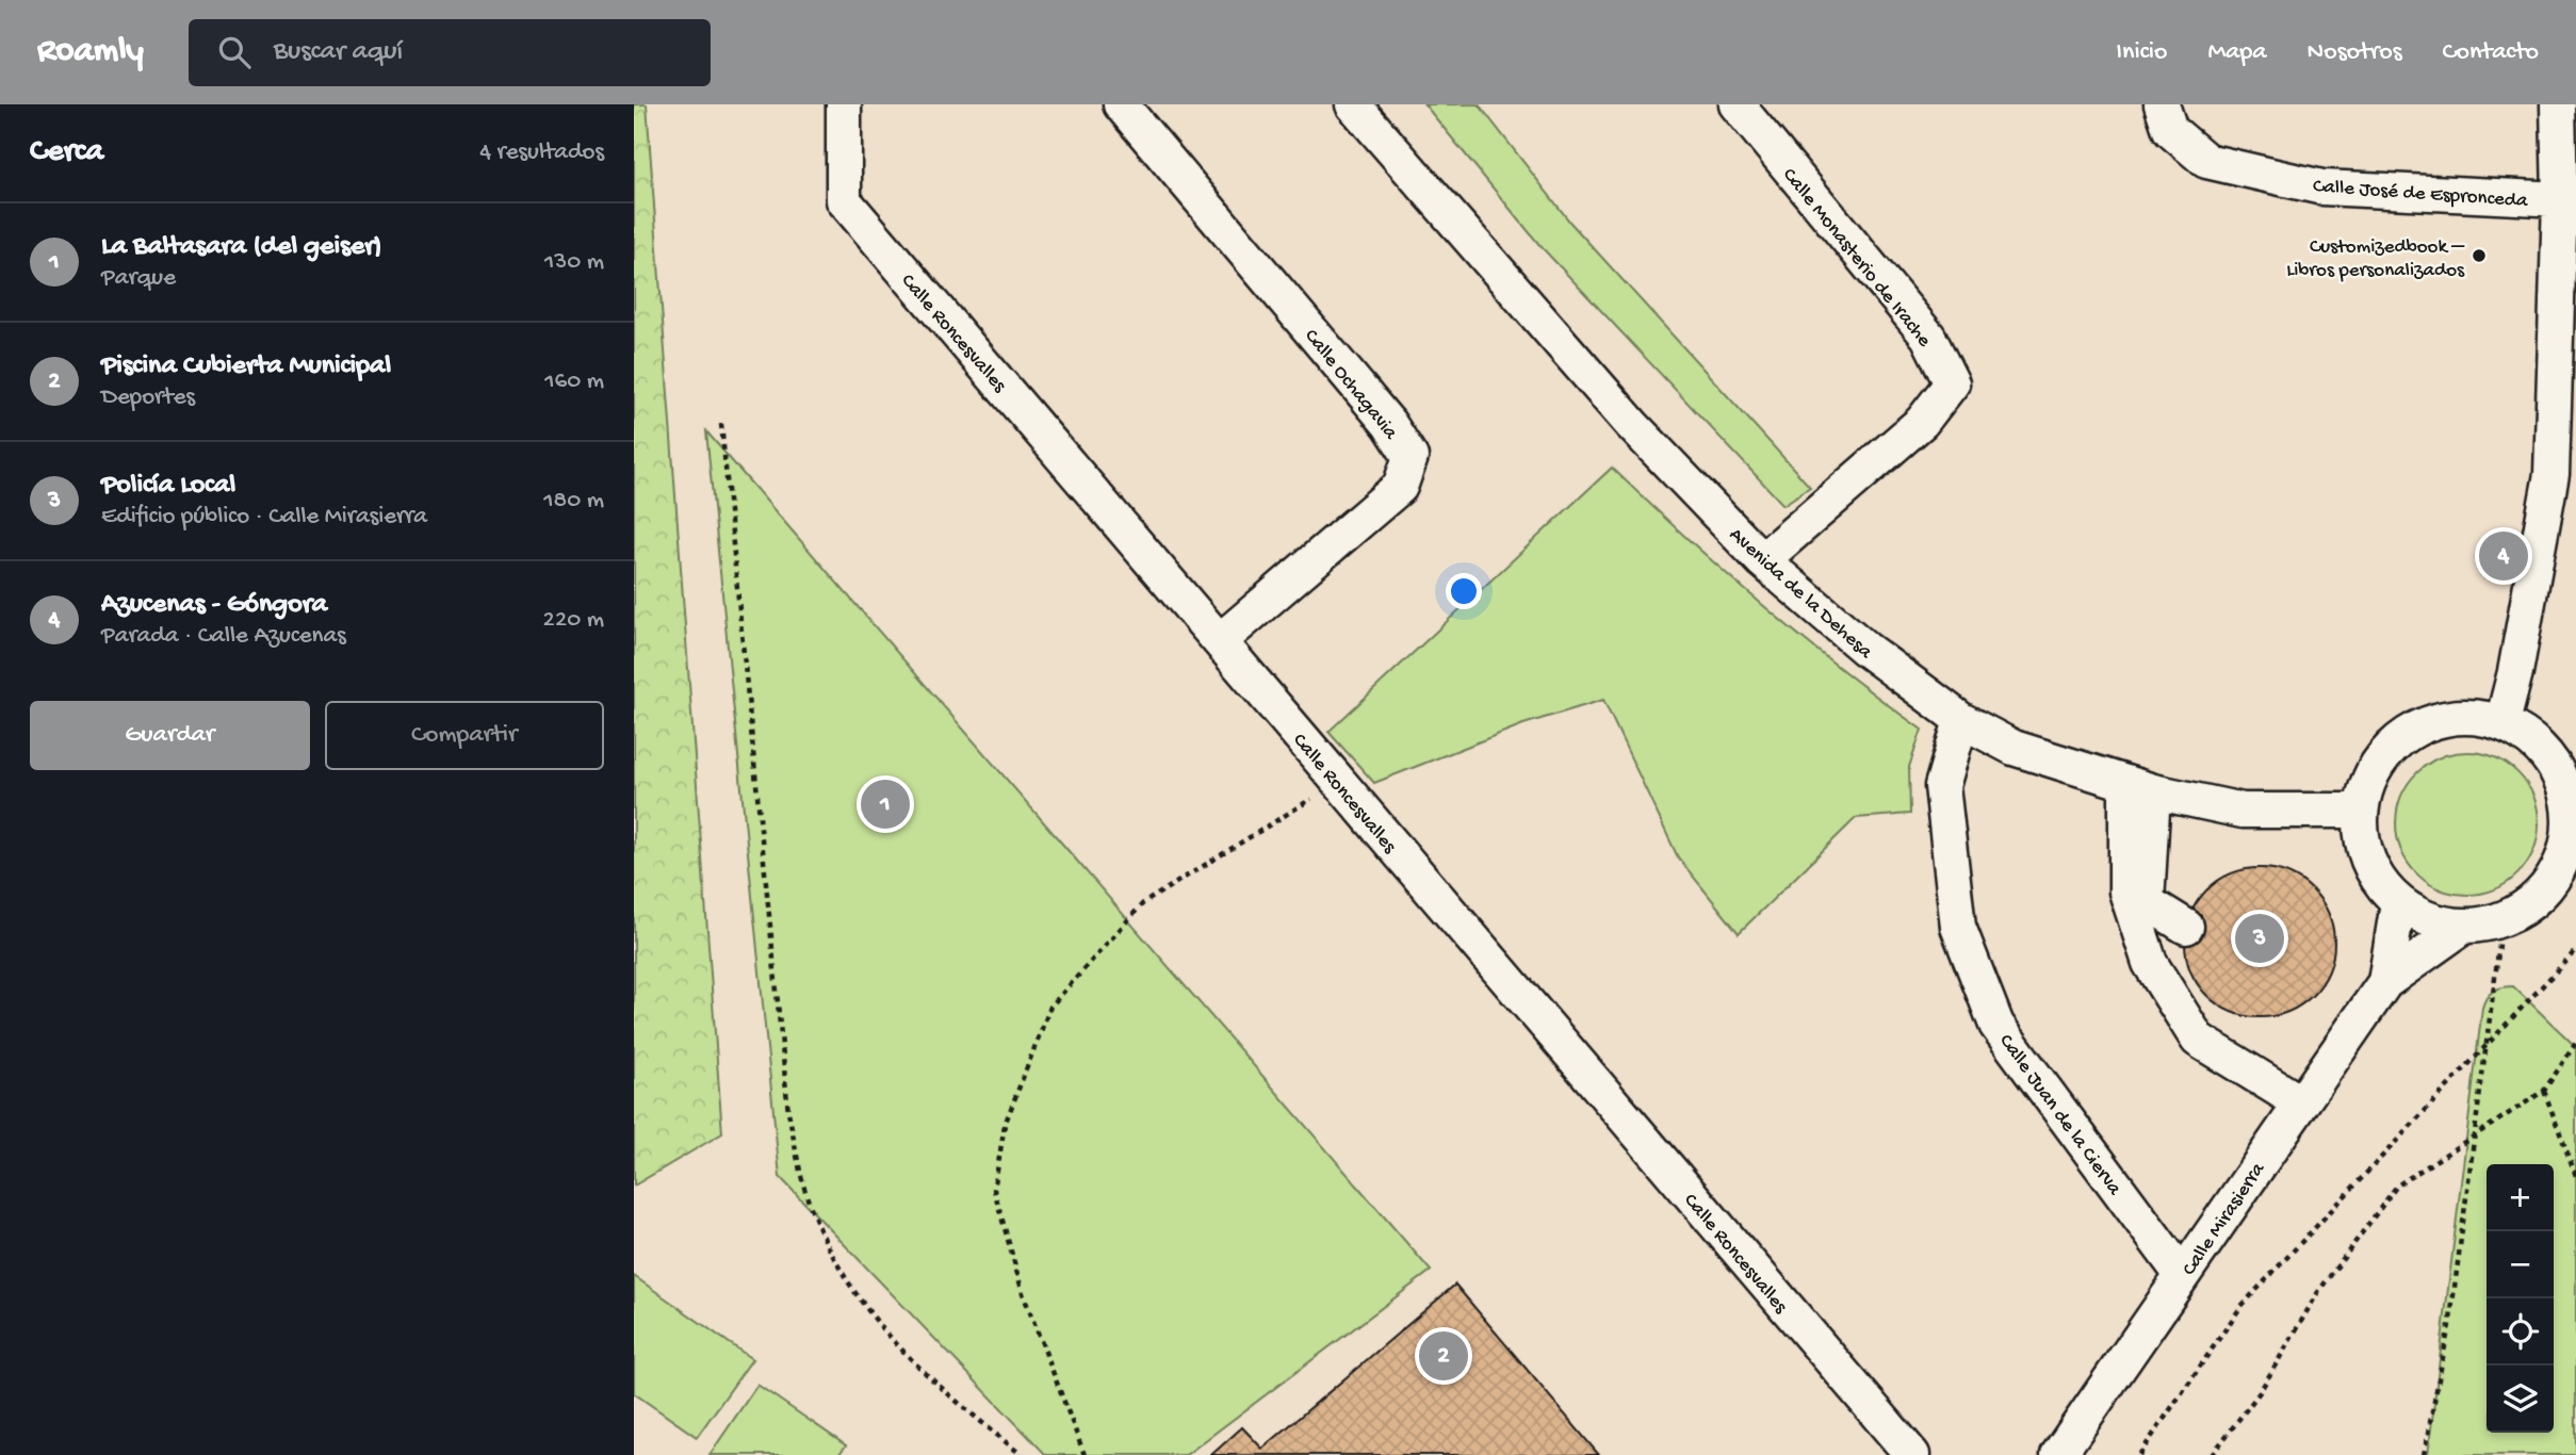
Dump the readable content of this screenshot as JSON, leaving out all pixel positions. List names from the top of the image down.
{
  "streets": {
    "street": [
      "Calle José de Espronceda",
      "Calle Monasterio de Irache",
      "Calle Roncesvalles",
      "Calle Ochagavia",
      "Avenida de la Dehesa",
      "Calle Juan de la Cierva",
      "Calle Mirasierra"
    ]
  },
  "crossings": [
    ["Calle Monasterio de Irache", "Avenida de la Dehesa"],
    ["Calle Roncesvalles", "Calle Ochagavia"],
    ["Avenida de la Dehesa", "Calle Juan de la Cierva"],
    ["Avenida de la Dehesa", "Calle Mirasierra"],
    ["Calle Juan de la Cierva", "Calle Mirasierra"]
  ],
  "places": ["Customizedbook – Libros personalizados"],
  "page": {
    "header": "Roamly",
    "search": "Buscar aquí",
    "nav": [
      "Inicio",
      "Mapa",
      "Nosotros",
      "Contacto"
    ],
    "heading": ["Cerca", "4 resultados"],
    "list": [
      {
        "mark": "1",
        "name": "La Baltasara (del geiser)",
        "note": "Parque",
        "value": "130 m"
      },
      {
        "mark": "2",
        "name": "Piscina Cubierta Municipal",
        "note": "Deportes",
        "value": "160 m"
      },
      {
        "mark": "3",
        "name": "Policía Local",
        "note": "Edificio público · Calle Mirasierra",
        "value": "180 m"
      },
      {
        "mark": "4",
        "name": "Azucenas - Góngora",
        "note": "Parada · Calle Azucenas",
        "value": "220 m"
      }
    ],
    "pins": [
      "4",
      "1",
      "3",
      "2"
    ],
    "buttons": ["Guardar", "Compartir"],
    "map_buttons": ["+", "−"]
  }
}
